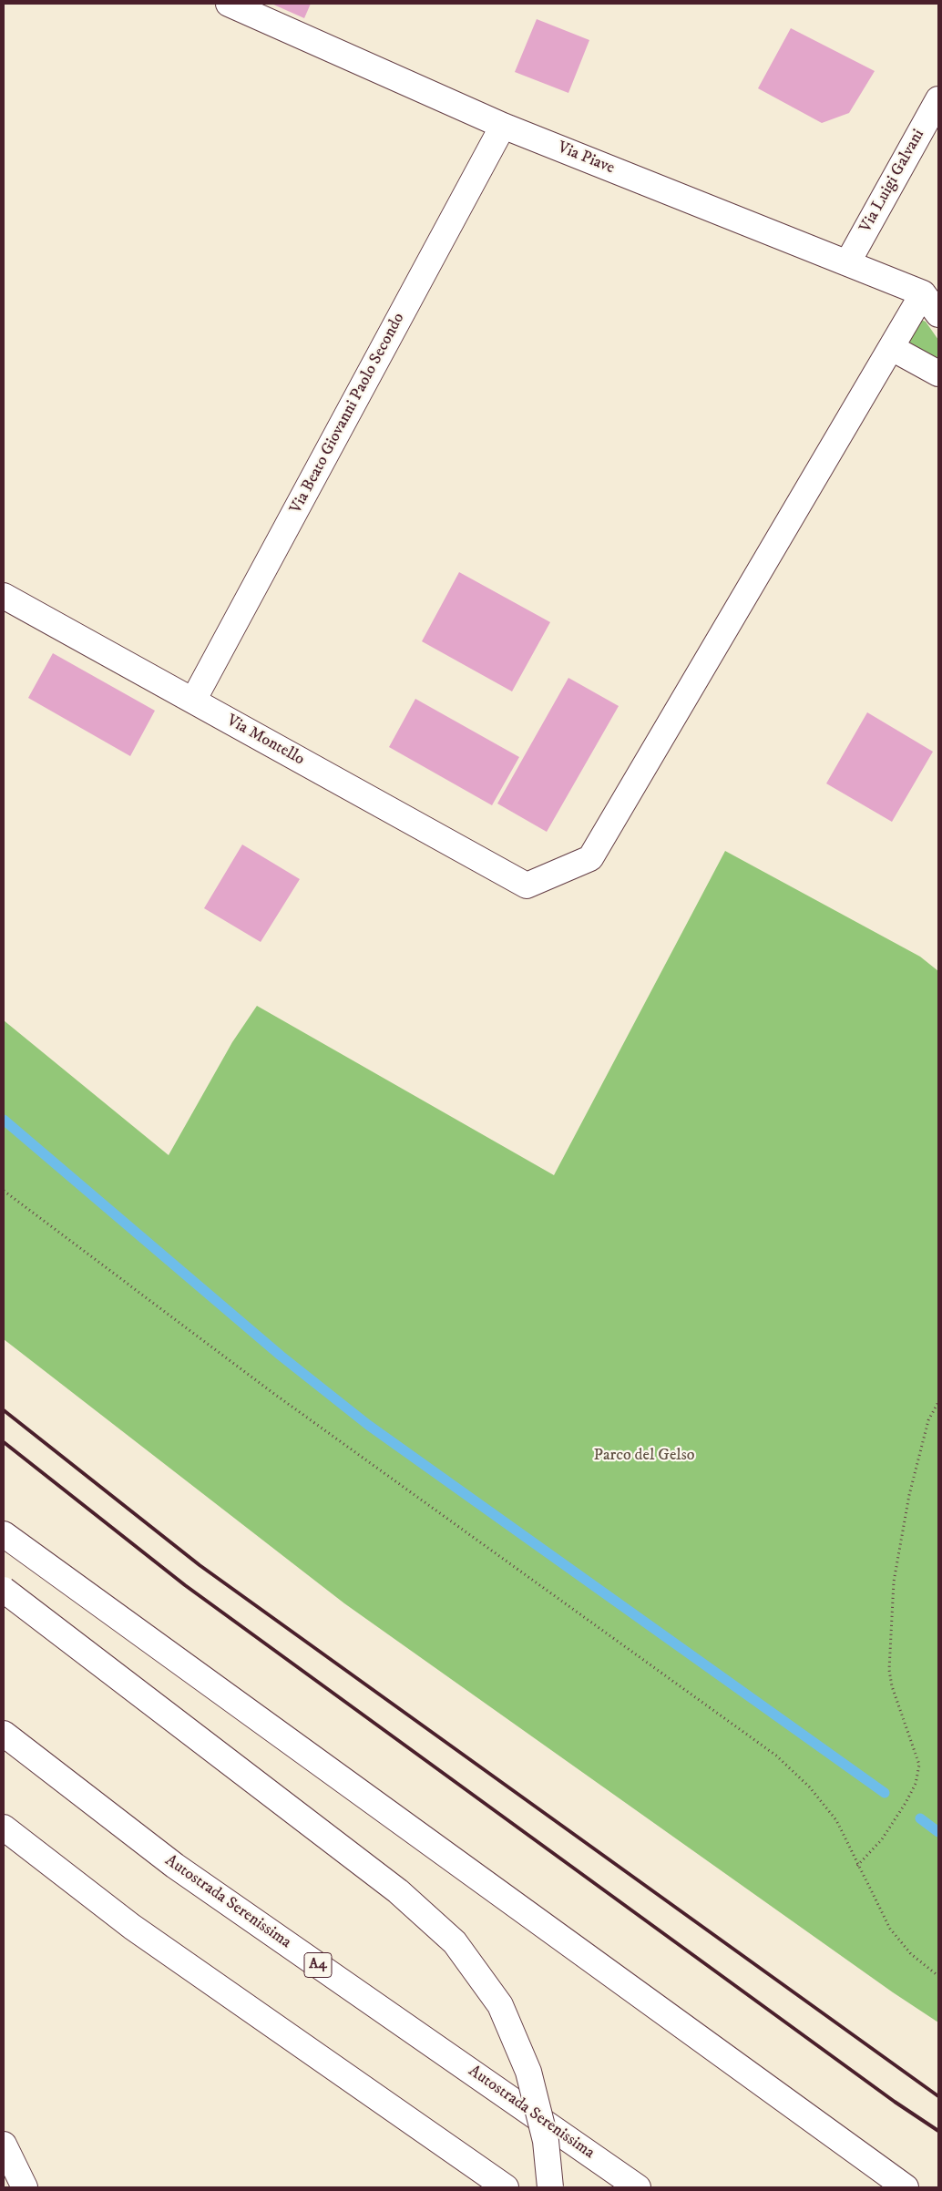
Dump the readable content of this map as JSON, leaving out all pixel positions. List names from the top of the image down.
{
  "streets": {
    "main road": [
      "Via Piave",
      "Via Luigi Galvani",
      "Via Beato Giovanni Paolo Secondo",
      "Via Montello",
      "Autostrada Serenissima",
      "A4"
    ]
  },
  "crossings": [
    ["Via Piave", "Via Luigi Galvani"],
    ["Via Piave", "Via Beato Giovanni Paolo Secondo"],
    ["Via Beato Giovanni Paolo Secondo", "Via Montello"]
  ],
  "parks": ["Parco del Gelso"]
}
